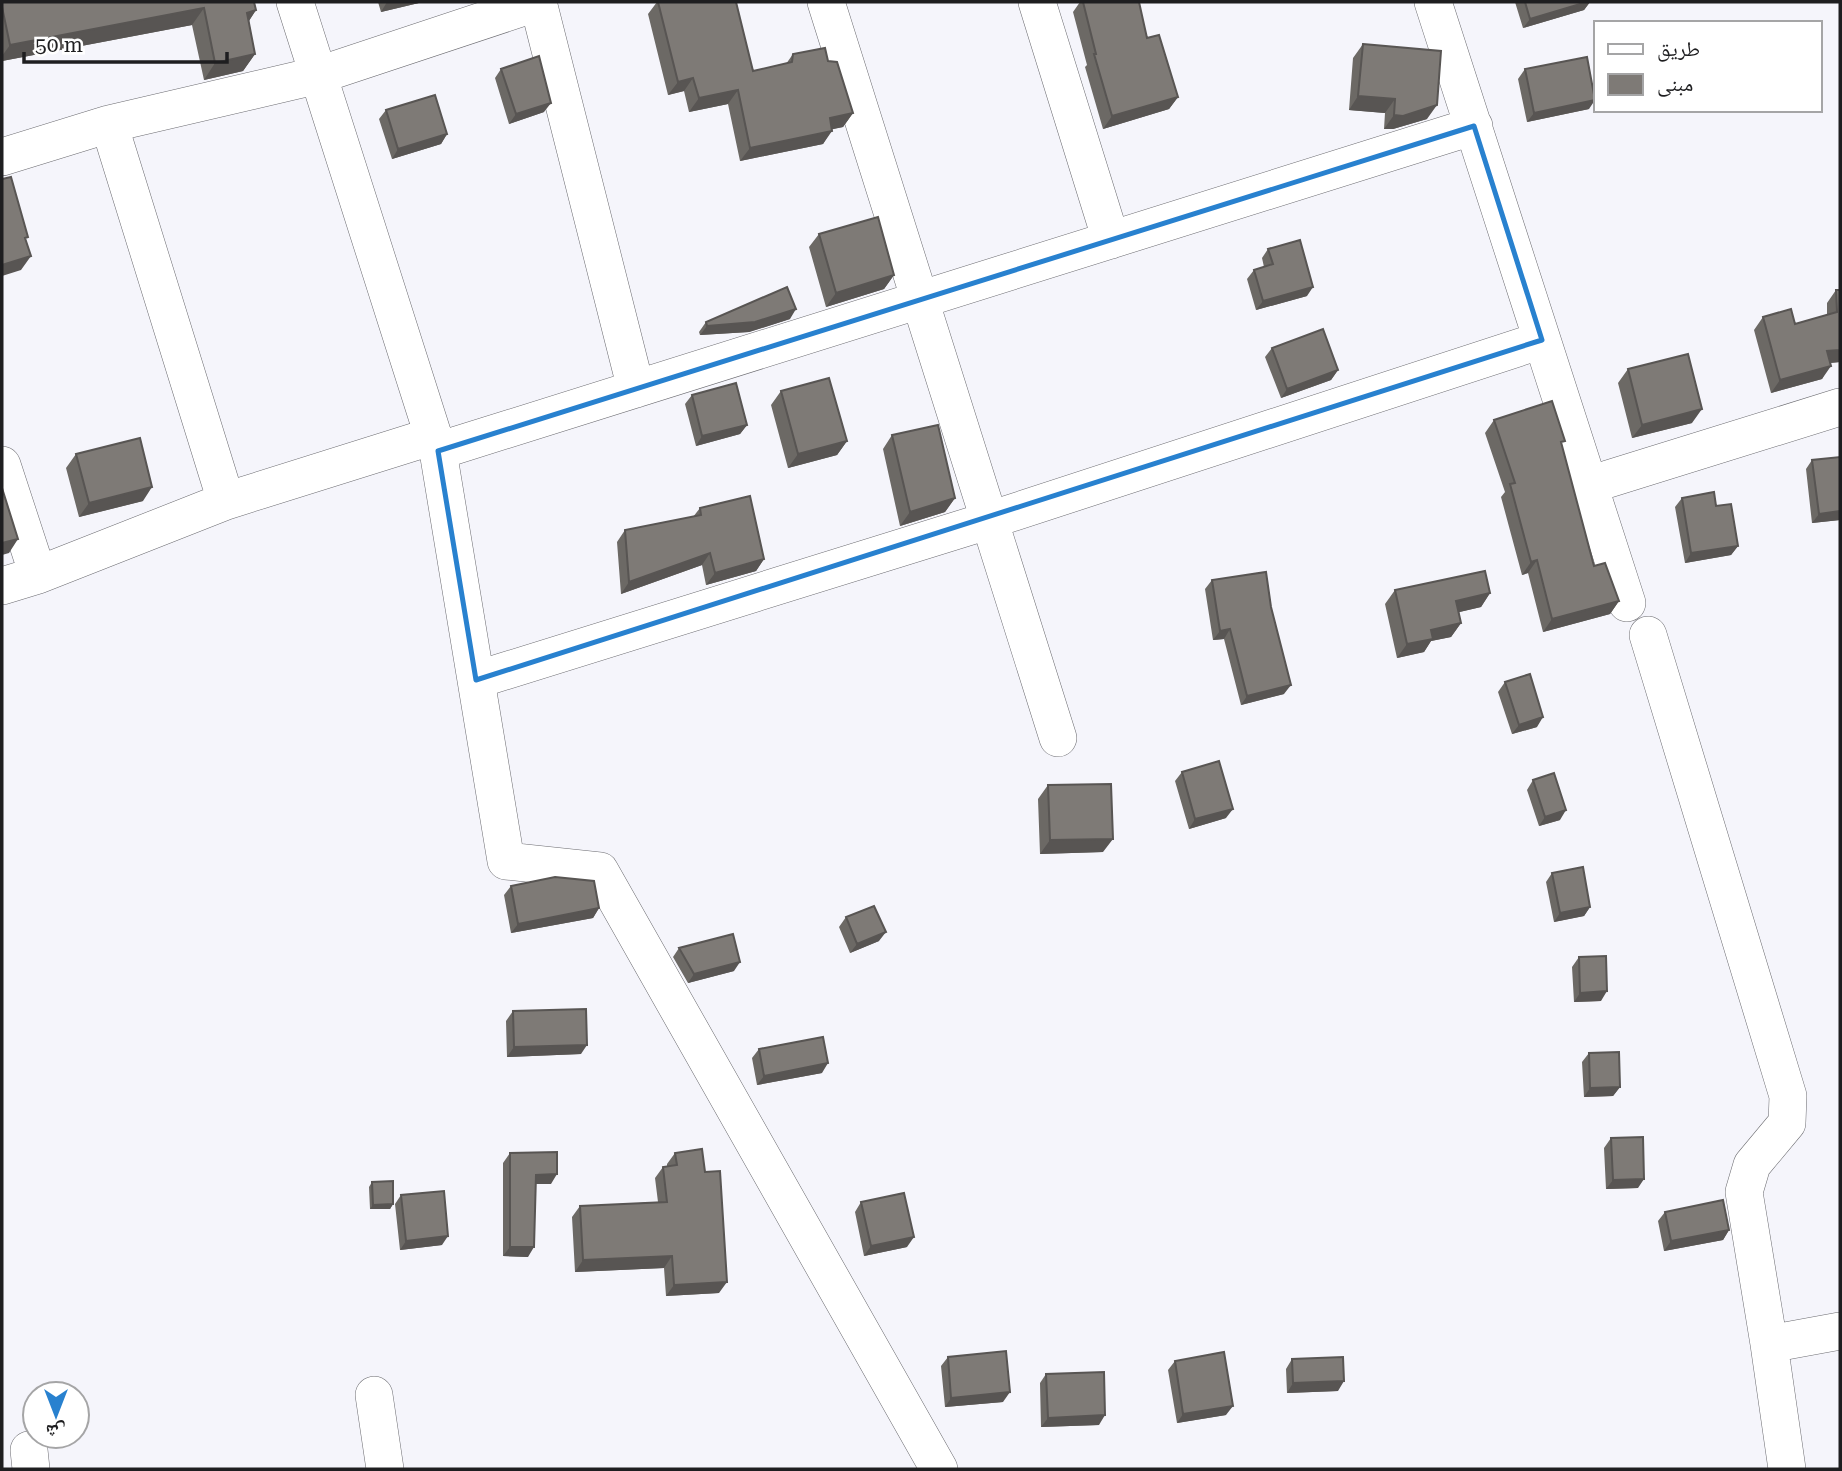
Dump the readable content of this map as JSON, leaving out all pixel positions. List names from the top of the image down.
{
  "legend": ["طريق", "مبنى"],
  "scale_bar": "50 m",
  "north": "bottom"
}
